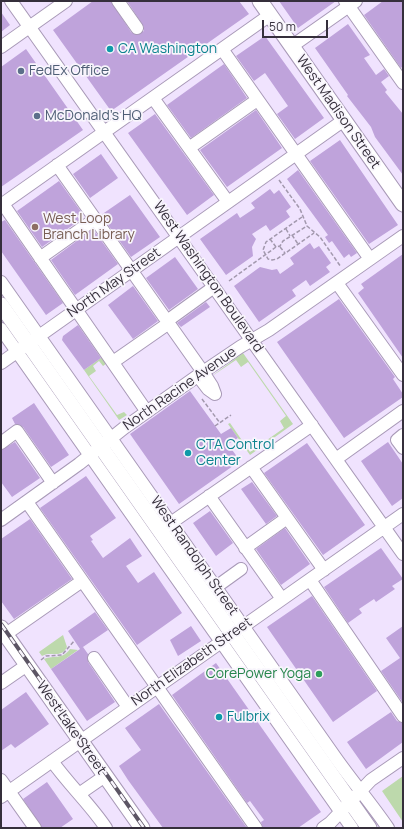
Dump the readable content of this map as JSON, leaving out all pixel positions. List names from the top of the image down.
{
  "streets": {
    "main road": ["West Madison Street", "West Randolph Street", "West Lake Street"],
    "street": [
      "West Washington Boulevard",
      "North May Street",
      "North Racine Avenue",
      "North Elizabeth Street"
    ]
  },
  "crossings": [
    ["West Madison Street", "North May Street"],
    ["West Washington Boulevard", "North May Street"],
    ["West Washington Boulevard", "North Racine Avenue"],
    ["West Washington Boulevard", "North Elizabeth Street"],
    ["North May Street", "West Randolph Street"],
    ["North Racine Avenue", "West Randolph Street"],
    ["West Randolph Street", "North Elizabeth Street"],
    ["North Elizabeth Street", "West Lake Street"]
  ],
  "places": [
    "CA Washington",
    "FedEx Office",
    "McDonald’s HQ",
    "West Loop Branch Library",
    "CTA Control Center",
    "CorePower Yoga",
    "Fulbrix"
  ],
  "scale_bar": "50 m"
}
